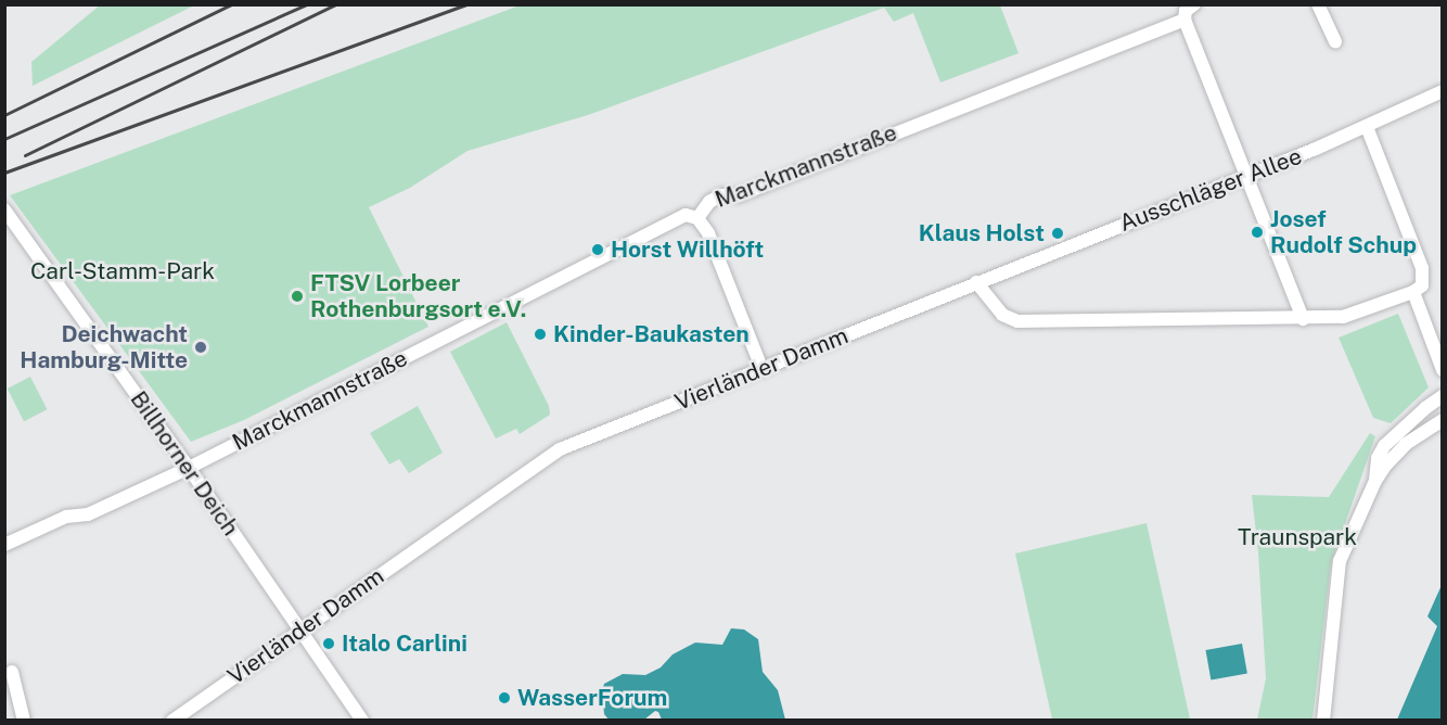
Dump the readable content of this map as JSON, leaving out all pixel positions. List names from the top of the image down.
{
  "streets": {
    "street": [
      "Marckmannstraße",
      "Ausschläger Allee",
      "Vierländer Damm",
      "Billhorner Deich"
    ]
  },
  "crossings": [
    ["Marckmannstraße", "Billhorner Deich"],
    ["Ausschläger Allee", "Vierländer Damm"],
    ["Vierländer Damm", "Billhorner Deich"]
  ],
  "parks": ["Carl-Stamm-Park", "Traunspark"],
  "places": [
    "Josef Rudolf Schup",
    "Klaus Holst",
    "Horst Willhöft",
    "FTSV Lorbeer Rothenburgsort e.V.",
    "Kinder-Baukasten",
    "Deichwacht Hamburg-Mitte",
    "Italo Carlini",
    "WasserForum"
  ]
}
